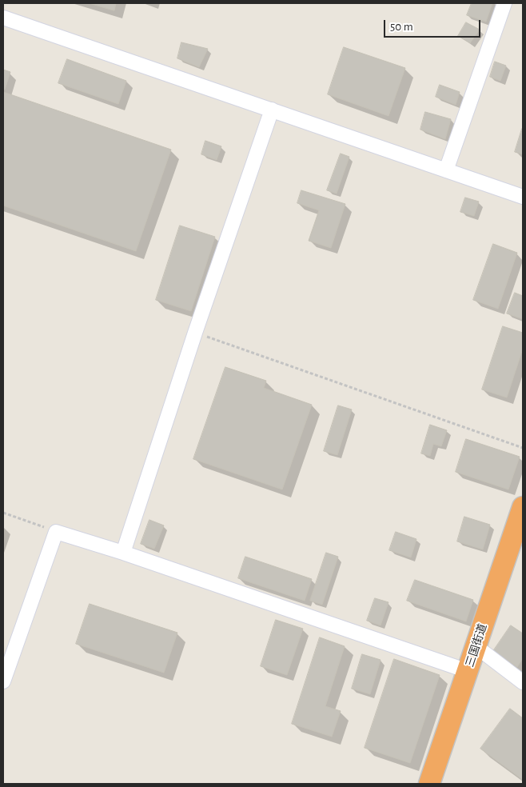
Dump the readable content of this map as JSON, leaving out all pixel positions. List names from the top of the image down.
{
  "streets": {
    "highway": ["三国街道"]
  },
  "scale_bar": "50 m"
}
